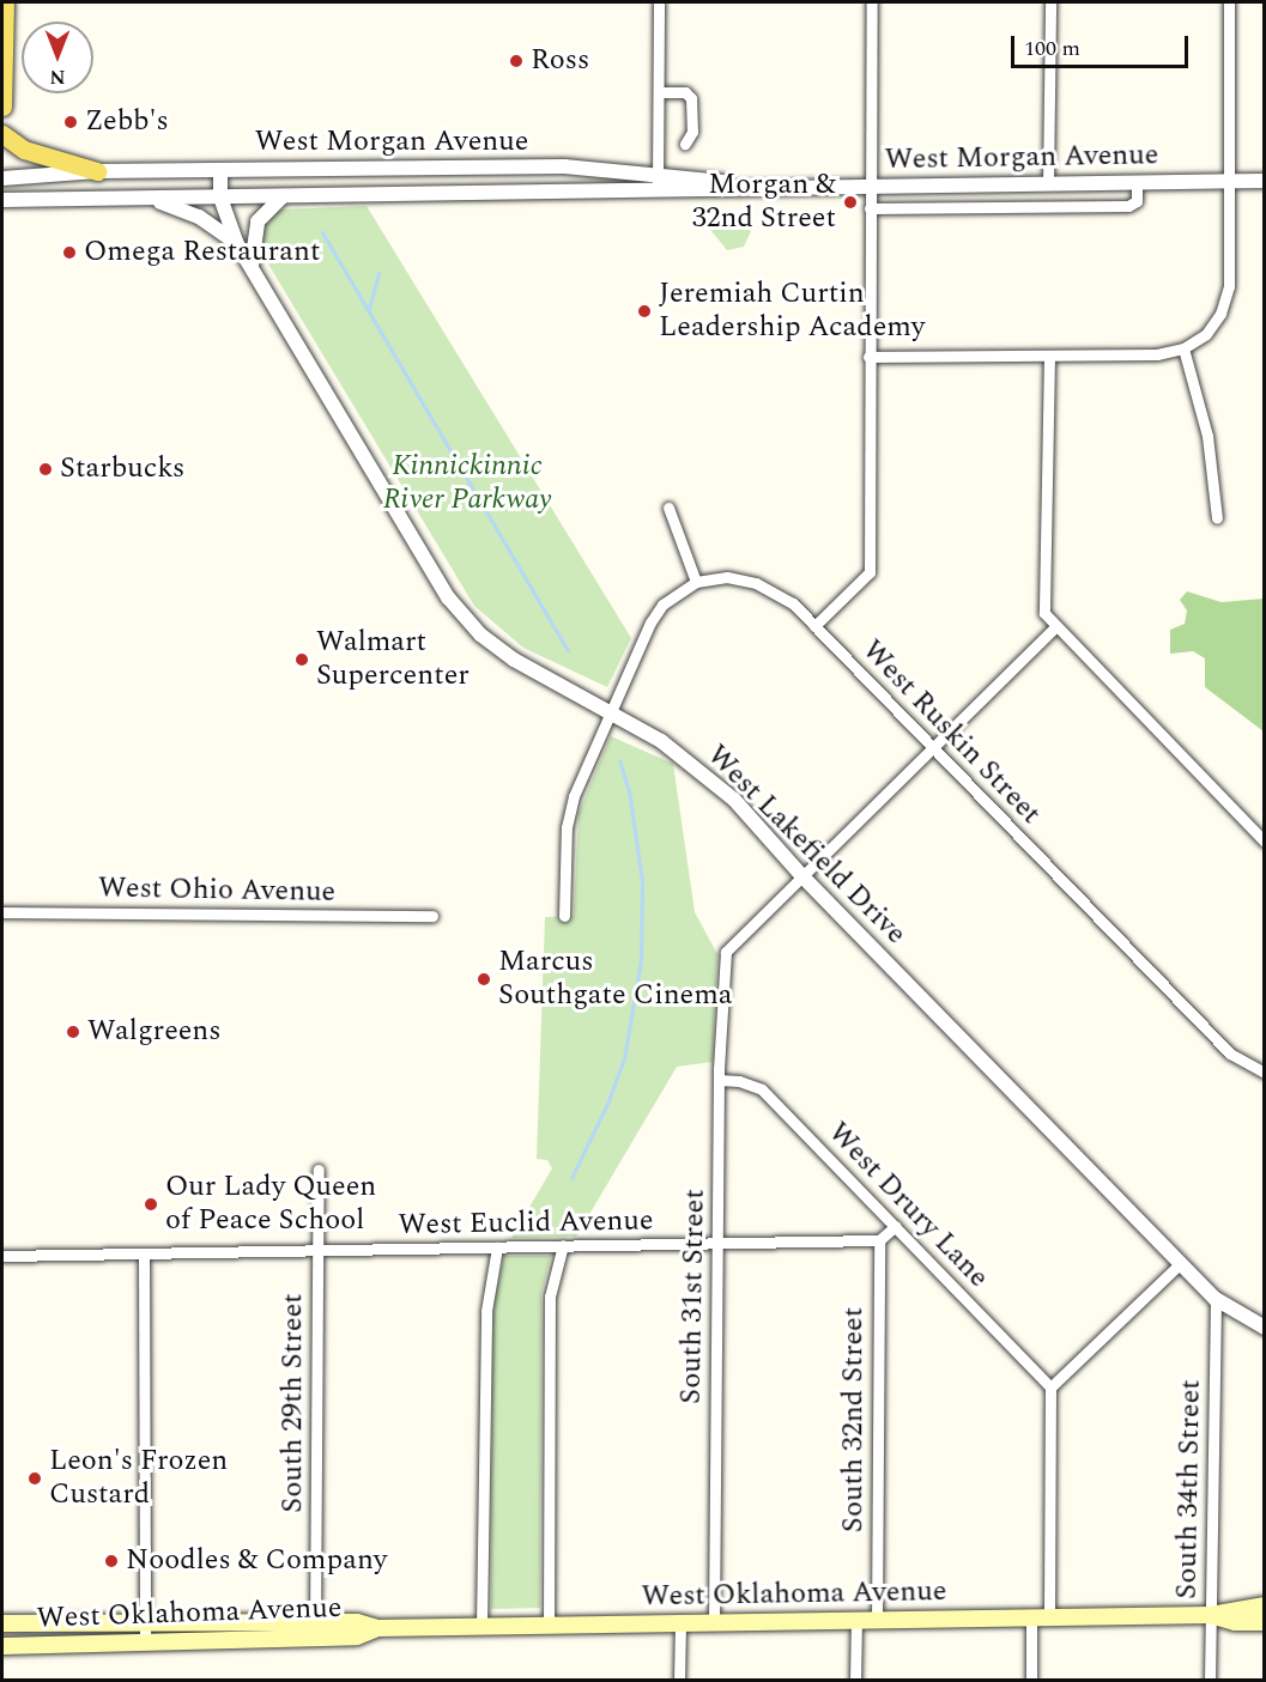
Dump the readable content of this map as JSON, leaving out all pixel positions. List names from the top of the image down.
{
  "streets": {
    "main road": ["West Oklahoma Avenue"],
    "street": [
      "West Morgan Avenue",
      "West Ruskin Street",
      "West Lakefield Drive",
      "West Ohio Avenue",
      "West Drury Lane",
      "West Euclid Avenue",
      "South 31st Street",
      "South 29th Street",
      "South 32nd Street",
      "South 34th Street"
    ]
  },
  "crossings": [
    ["West Morgan Avenue", "West Lakefield Drive"],
    ["West Ruskin Street", "West Lakefield Drive"],
    ["West Lakefield Drive", "South 31st Street"],
    ["West Lakefield Drive", "South 34th Street"],
    ["West Drury Lane", "South 31st Street"],
    ["West Euclid Avenue", "South 31st Street"],
    ["West Euclid Avenue", "South 29th Street"],
    ["West Euclid Avenue", "South 32nd Street"],
    ["South 31st Street", "West Oklahoma Avenue"],
    ["South 29th Street", "West Oklahoma Avenue"],
    ["South 32nd Street", "West Oklahoma Avenue"],
    ["South 34th Street", "West Oklahoma Avenue"]
  ],
  "parks": ["Kinnickinnic River Parkway"],
  "places": [
    "Ross",
    "Zebb's",
    "Morgan & 32nd Street",
    "Omega Restaurant",
    "Jeremiah Curtin Leadership Academy",
    "Starbucks",
    "Walmart Supercenter",
    "Marcus Southgate Cinema",
    "Walgreens",
    "Our Lady Queen of Peace School",
    "Leon's Frozen Custard",
    "Noodles & Company"
  ],
  "scale_bar": "100 m",
  "north": "bottom"
}
